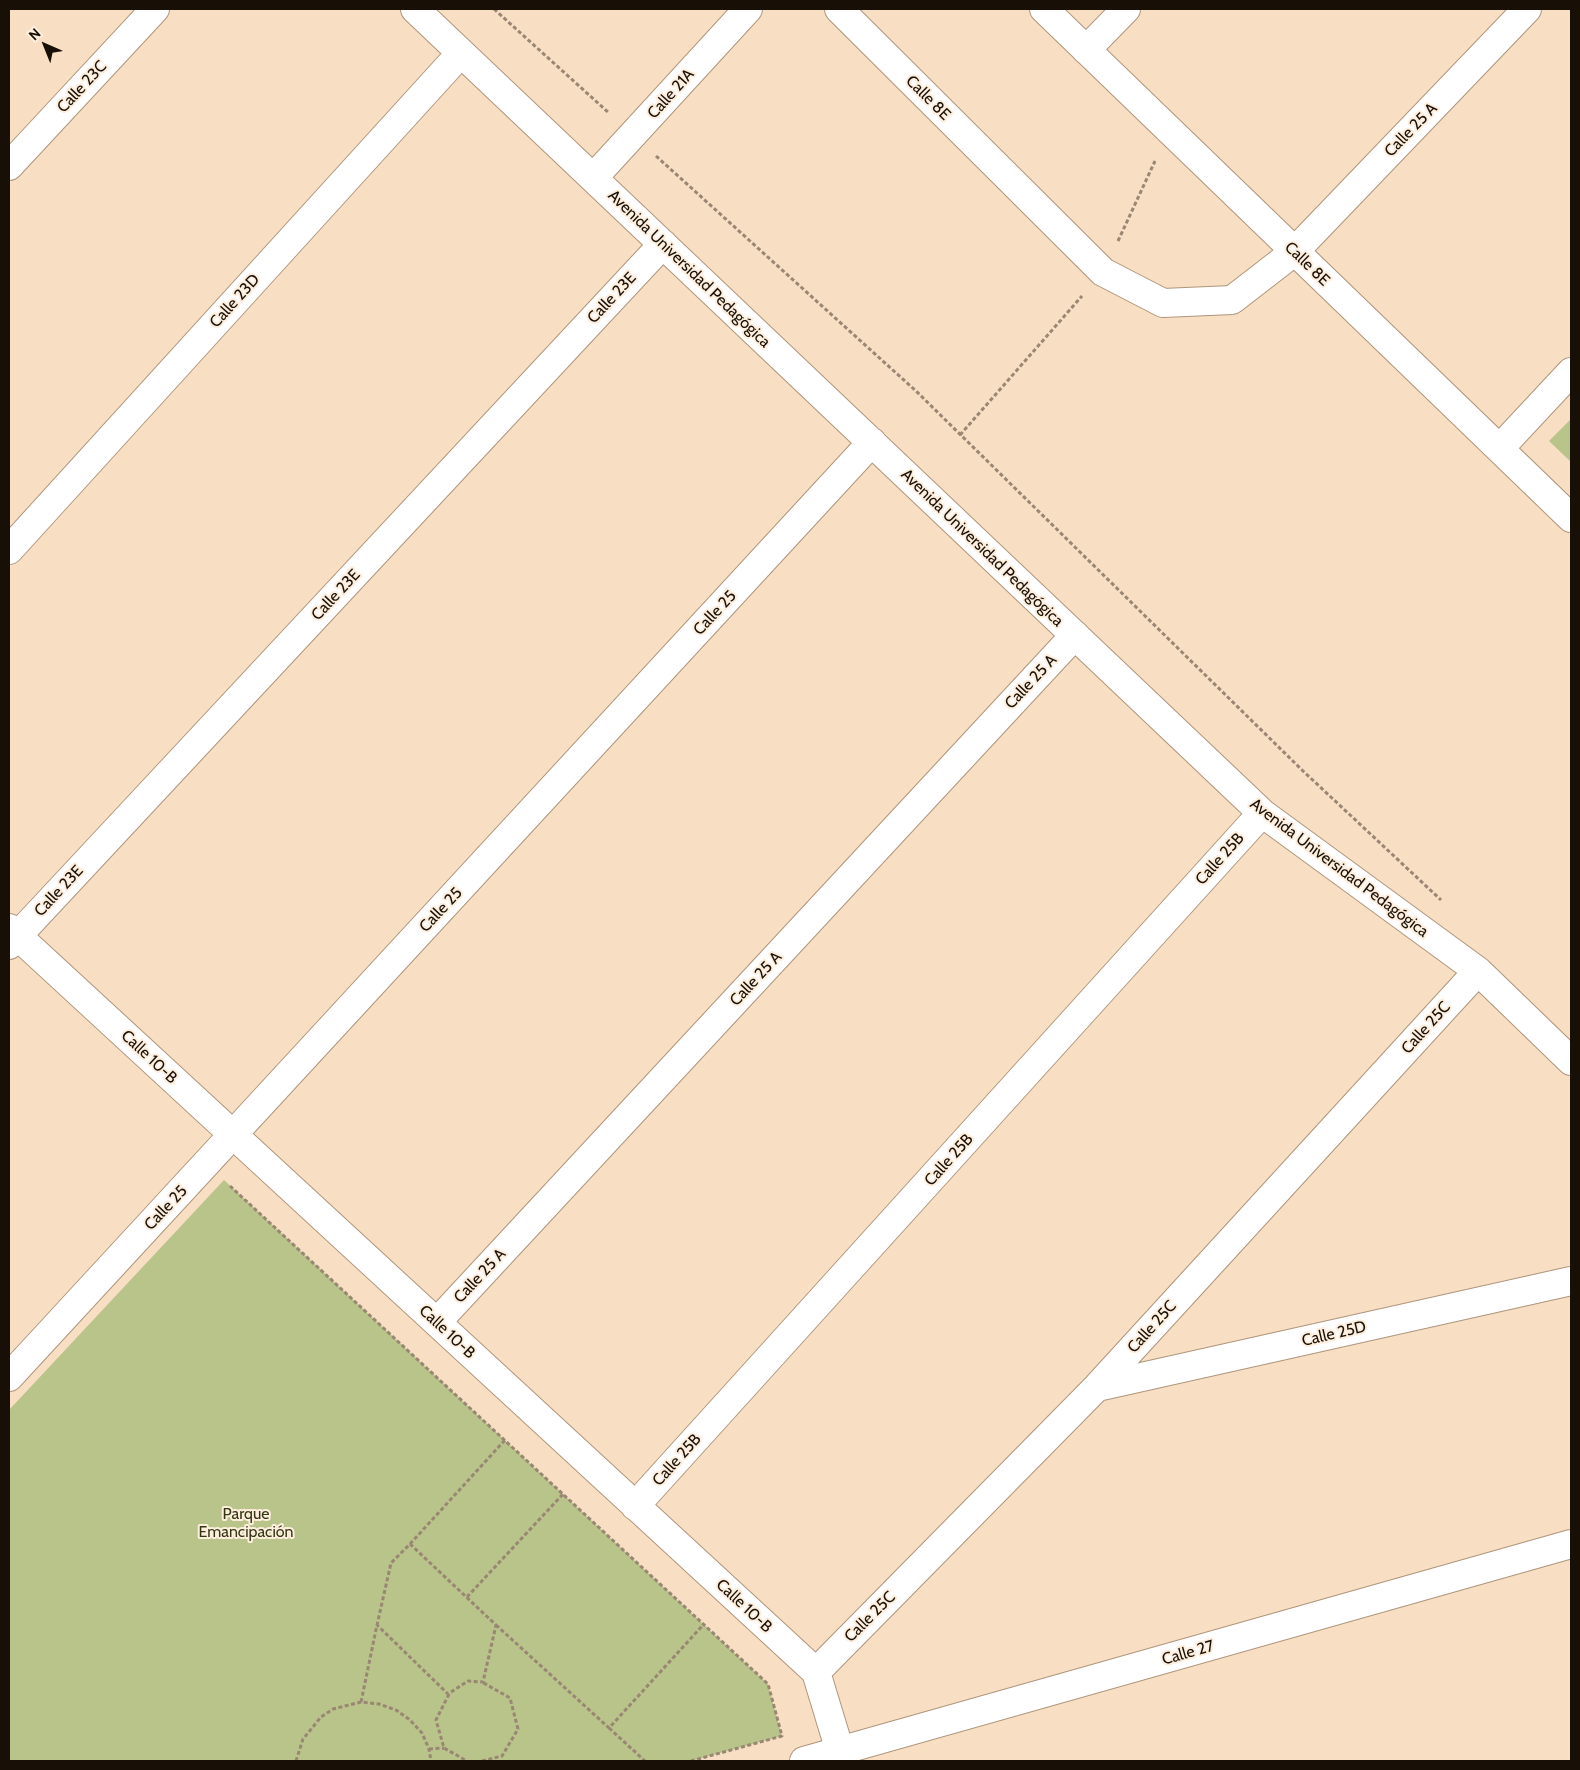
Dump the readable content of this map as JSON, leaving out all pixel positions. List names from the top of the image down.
{
  "streets": {
    "street": [
      "Calle 23C",
      "Calle 21A",
      "Calle 8E",
      "Calle 25 A",
      "Avenida Universidad Pedagógica",
      "Calle 23E",
      "Calle 23D",
      "Calle 25",
      "Calle 25B",
      "Calle 25C",
      "Calle 10-B",
      "Calle 25D",
      "Calle 27"
    ]
  },
  "crossings": [
    ["Calle 21A", "Avenida Universidad Pedagógica"],
    ["Calle 8E", "Calle 25 A"],
    ["Calle 25 A", "Avenida Universidad Pedagógica"],
    ["Calle 25 A", "Calle 10-B"],
    ["Avenida Universidad Pedagógica", "Calle 23E"],
    ["Avenida Universidad Pedagógica", "Calle 23D"],
    ["Avenida Universidad Pedagógica", "Calle 25"],
    ["Avenida Universidad Pedagógica", "Calle 25B"],
    ["Avenida Universidad Pedagógica", "Calle 25C"],
    ["Calle 23E", "Calle 10-B"],
    ["Calle 25", "Calle 10-B"],
    ["Calle 25B", "Calle 10-B"],
    ["Calle 25C", "Calle 10-B"],
    ["Calle 25C", "Calle 25D"]
  ],
  "parks": ["Parque Emancipación"],
  "north": "top left"
}
